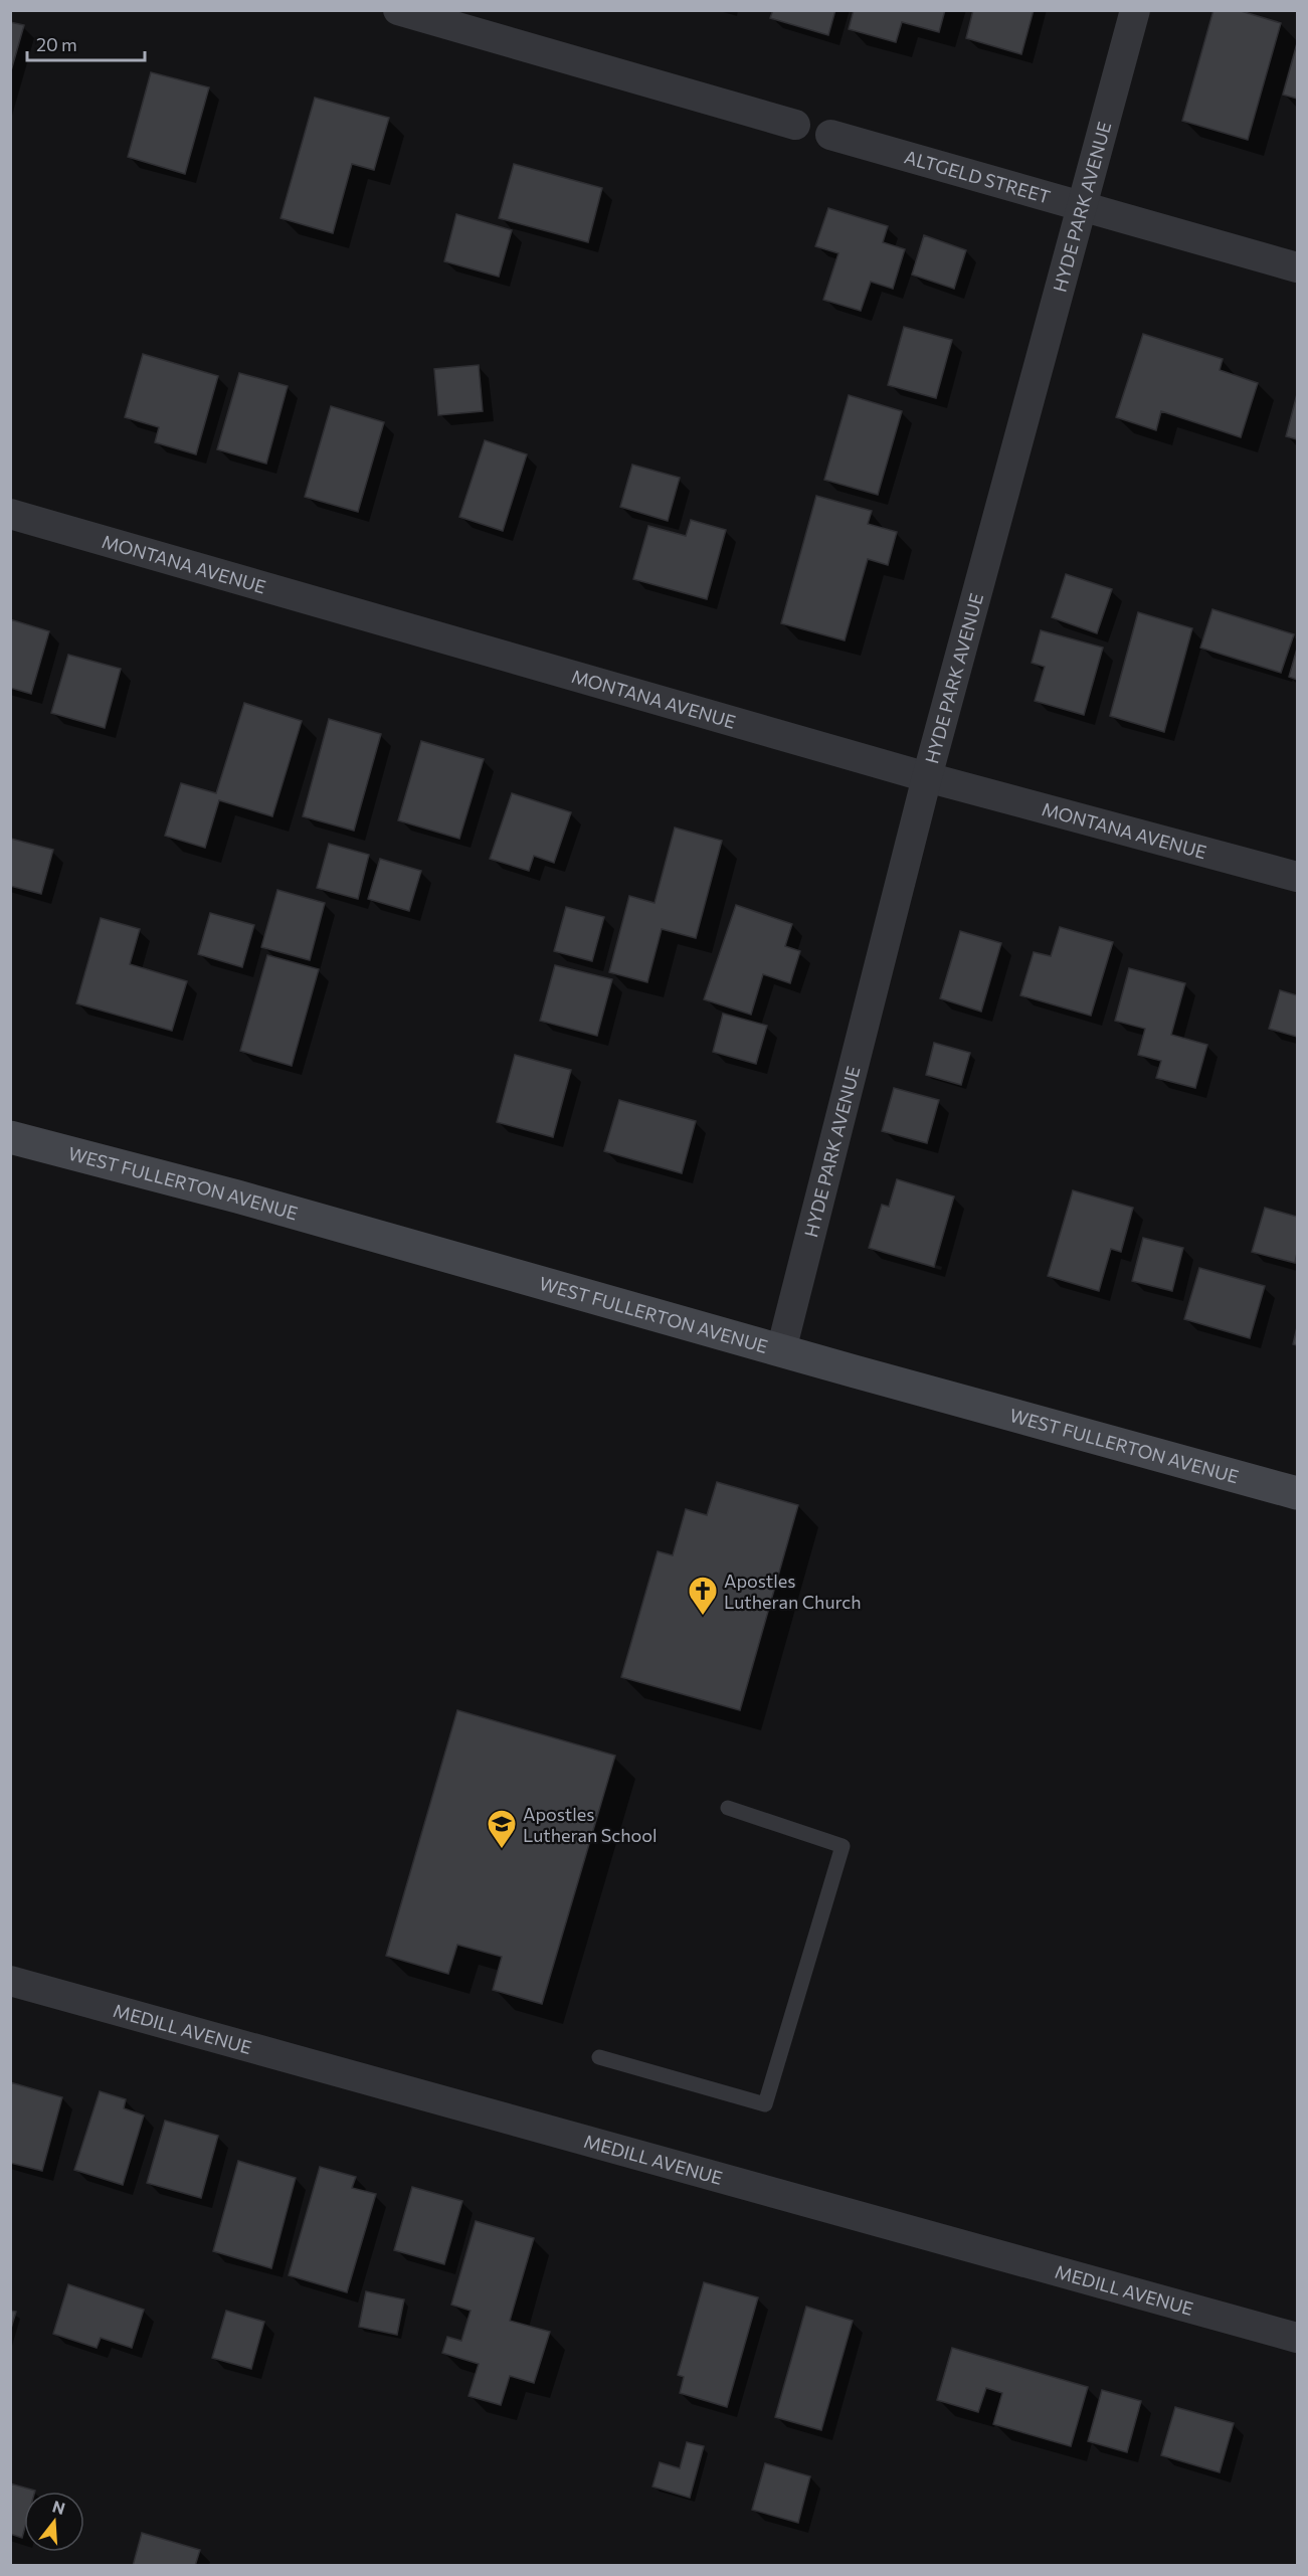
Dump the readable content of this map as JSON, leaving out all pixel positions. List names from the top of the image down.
{
  "streets": {
    "street": [
      "ALTGELD STREET",
      "HYDE PARK AVENUE",
      "MONTANA AVENUE",
      "WEST FULLERTON AVENUE",
      "MEDILL AVENUE"
    ]
  },
  "crossings": [
    ["ALTGELD STREET", "HYDE PARK AVENUE"],
    ["HYDE PARK AVENUE", "MONTANA AVENUE"],
    ["HYDE PARK AVENUE", "WEST FULLERTON AVENUE"]
  ],
  "places": {
    "church": ["Apostles Lutheran Church"],
    "school or university": ["Apostles Lutheran School"]
  },
  "scale_bar": "20 m",
  "north": "top"
}
